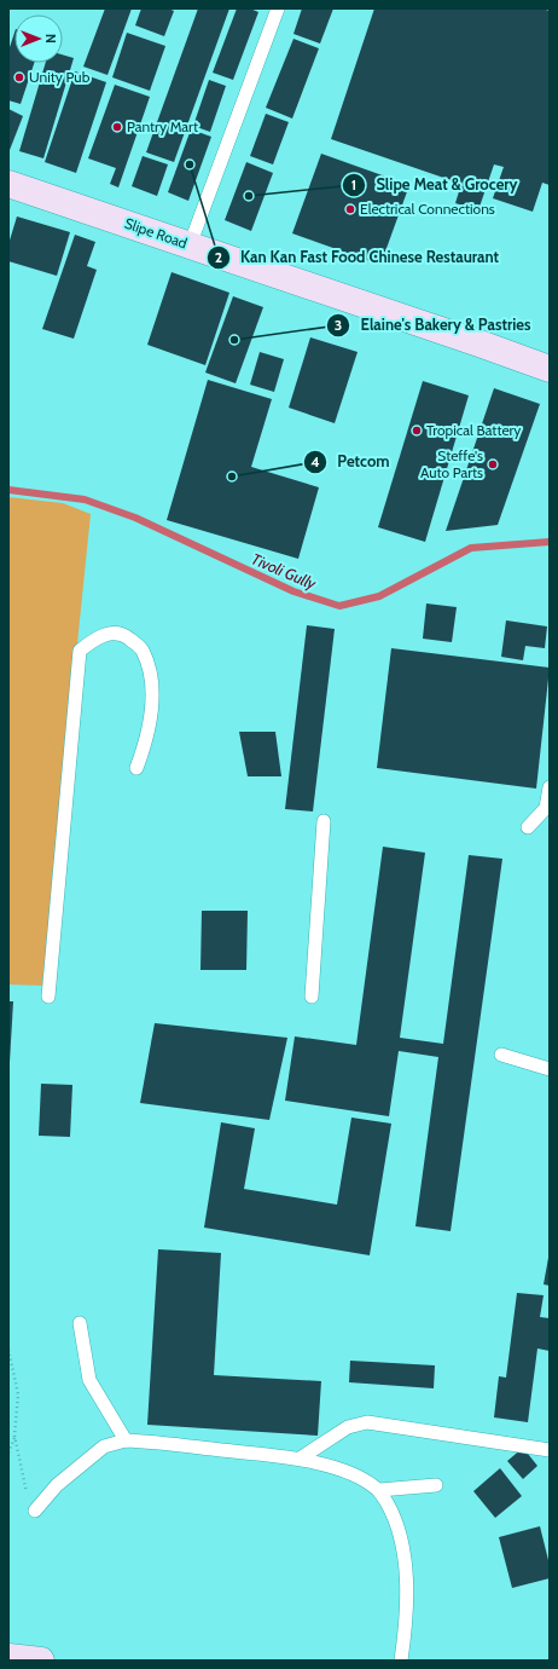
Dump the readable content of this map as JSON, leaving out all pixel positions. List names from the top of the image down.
{
  "streets": {
    "main road": ["Slipe Road"]
  },
  "water": ["Tivoli Gully"],
  "places": [
    "Unity Pub",
    "Pantry Mart",
    "Kan Kan Fast Food Chinese Restaurant",
    "Slipe Meat & Grocery",
    "Electrical Connections",
    "Elaine's Bakery & Pastries",
    "Tropical Battery",
    "Steffe's Auto Parts",
    "Petcom"
  ],
  "north": "right"
}
